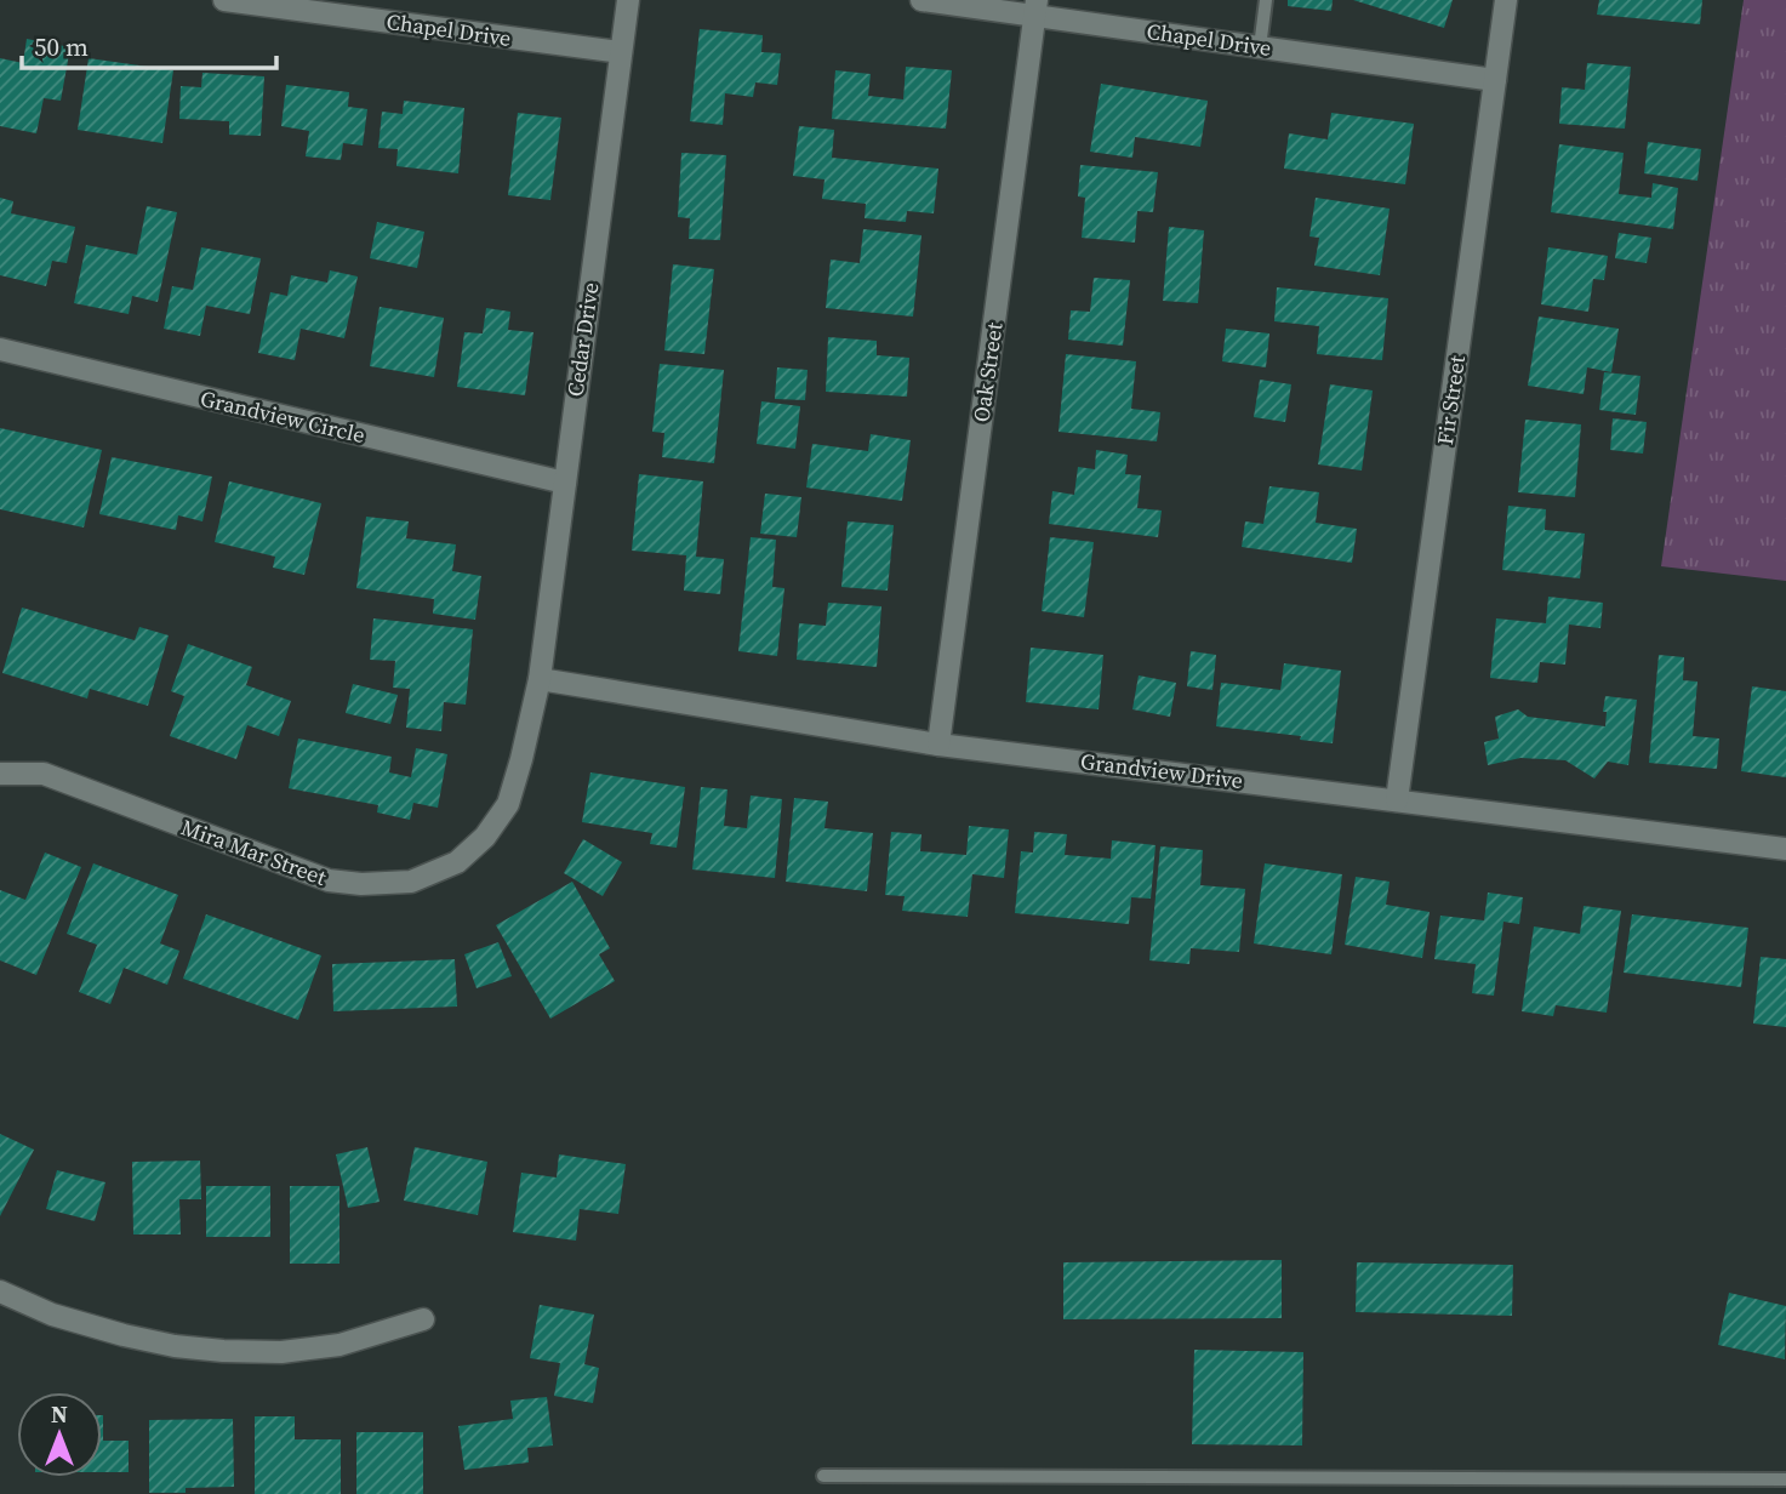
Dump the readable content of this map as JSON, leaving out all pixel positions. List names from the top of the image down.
{
  "streets": {
    "street": [
      "Chapel Drive",
      "Cedar Drive",
      "Oak Street",
      "Fir Street",
      "Grandview Circle",
      "Grandview Drive",
      "Mira Mar Street"
    ]
  },
  "crossings": [
    ["Chapel Drive", "Cedar Drive"],
    ["Chapel Drive", "Oak Street"],
    ["Chapel Drive", "Fir Street"],
    ["Cedar Drive", "Grandview Circle"],
    ["Cedar Drive", "Grandview Drive"],
    ["Cedar Drive", "Mira Mar Street"],
    ["Oak Street", "Grandview Drive"],
    ["Fir Street", "Grandview Drive"],
    ["Grandview Drive", "Mira Mar Street"]
  ],
  "scale_bar": "50 m",
  "north": "top"
}
